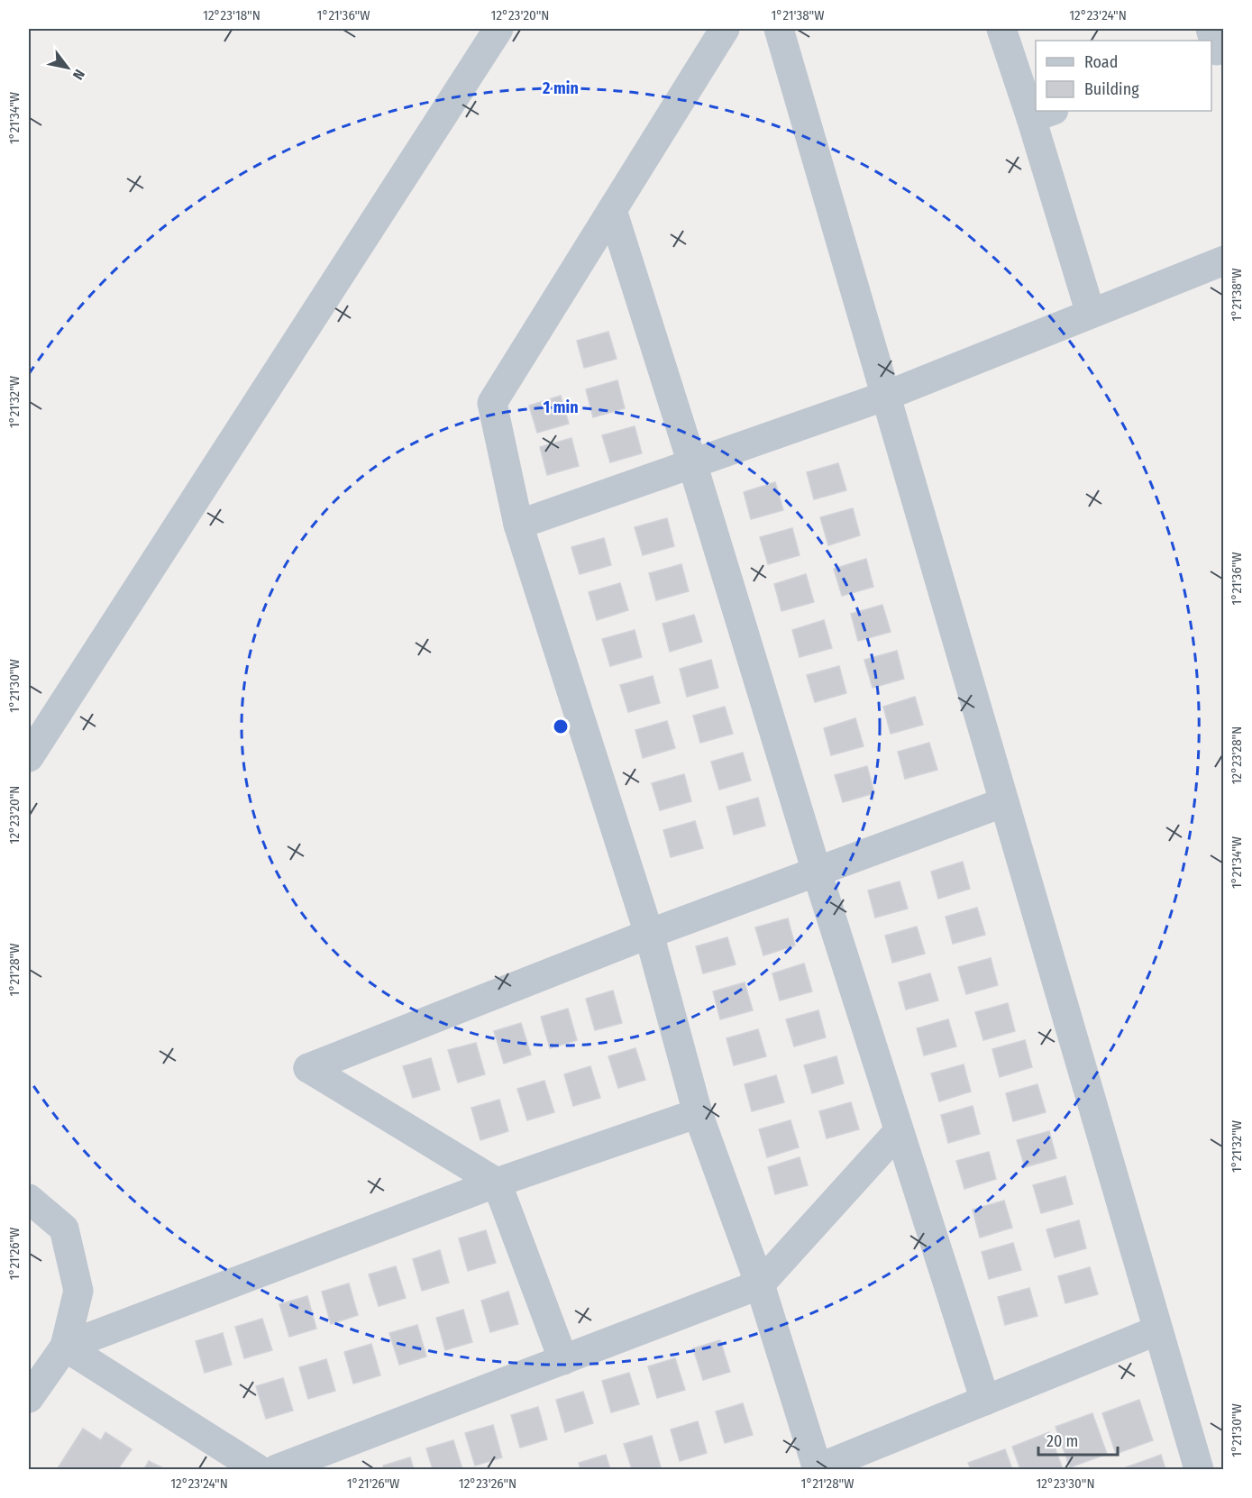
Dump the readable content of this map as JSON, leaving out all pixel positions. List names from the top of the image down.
{
  "legend": ["Road", "Building"],
  "scale_bar": "20 m",
  "north": "bottom right",
  "coordinates": [
    "12°23'18\"N",
    "1°21'36\"W",
    "12°23'20\"N",
    "1°21'38\"W",
    "12°23'24\"N",
    "1°21'34\"W",
    "1°21'32\"W",
    "1°21'30\"W",
    "12°23'28\"N",
    "1°21'28\"W",
    "1°21'26\"W",
    "12°23'26\"N",
    "12°23'30\"N"
  ],
  "rings": ["2 min", "1 min"]
}
